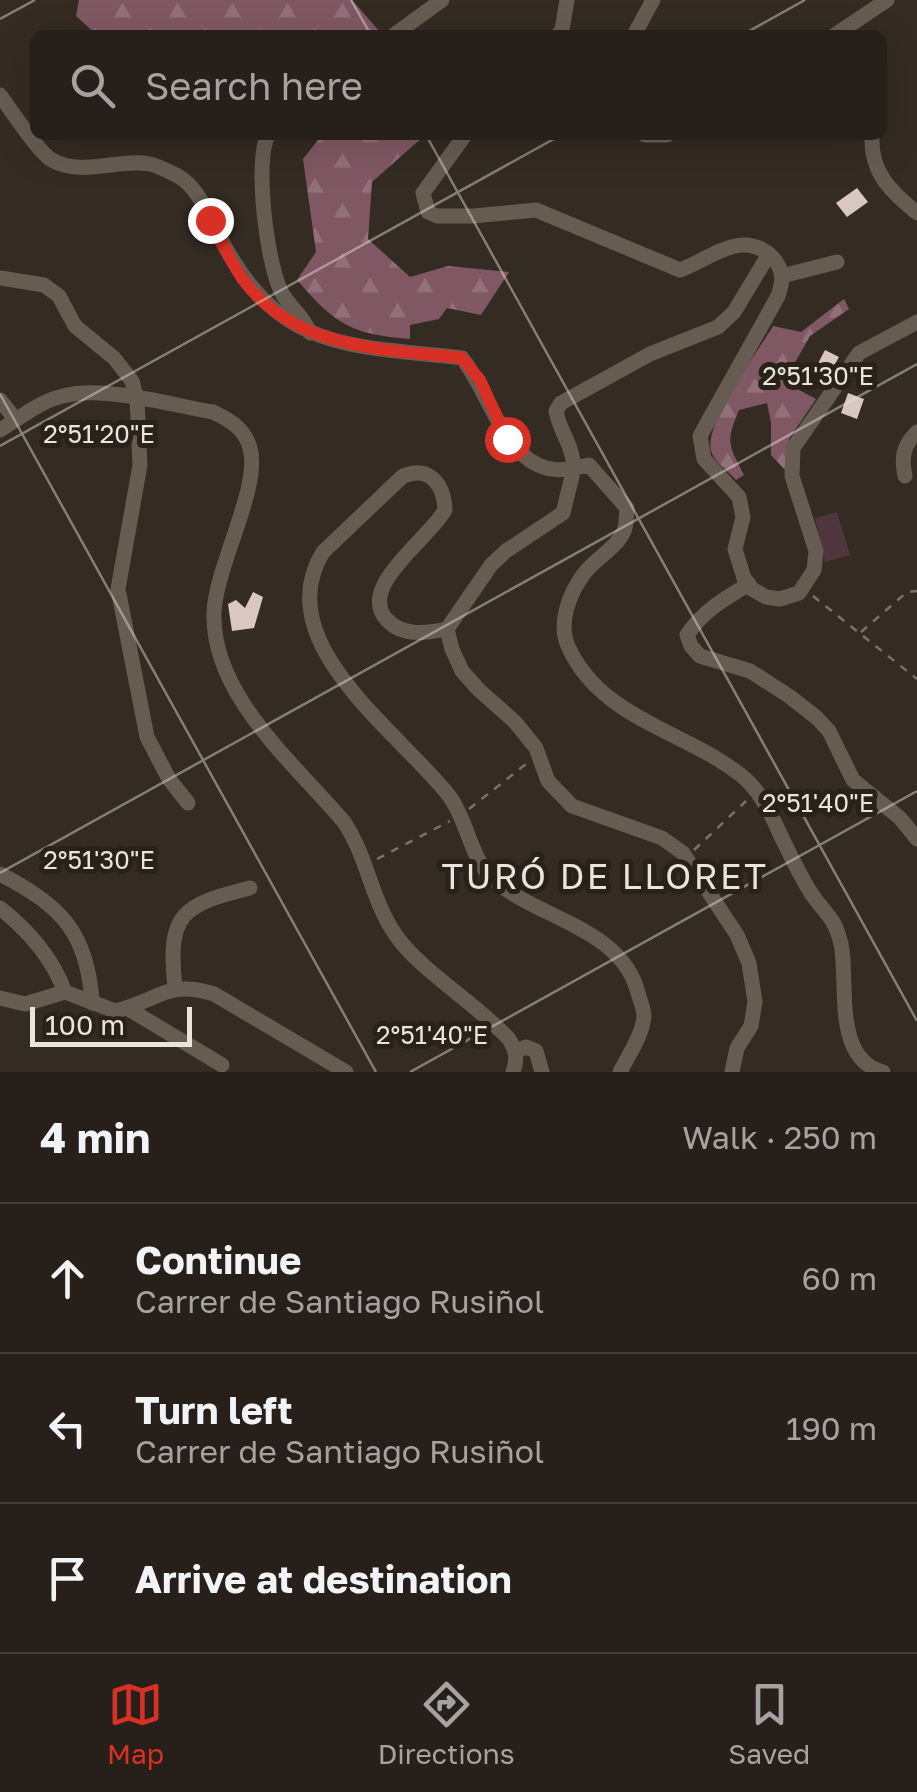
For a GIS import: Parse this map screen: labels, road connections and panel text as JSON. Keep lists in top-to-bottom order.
{
  "districts": ["TURÓ DE LLORET"],
  "scale_bar": "100 m",
  "page": {
    "search": "Search here",
    "scale": "100 m",
    "heading": ["4 min", "Walk · 250 m"],
    "list": [
      ["Continue", "Carrer de Santiago Rusiñol", "60 m"],
      ["Turn left", "Carrer de Santiago Rusiñol", "190 m"],
      "Arrive at destination"
    ],
    "nav": ["Map", "Directions", "Saved"]
  },
  "coordinates": ["2°51'30\"E", "2°51'20\"E", "2°51'40\"E"]
}
